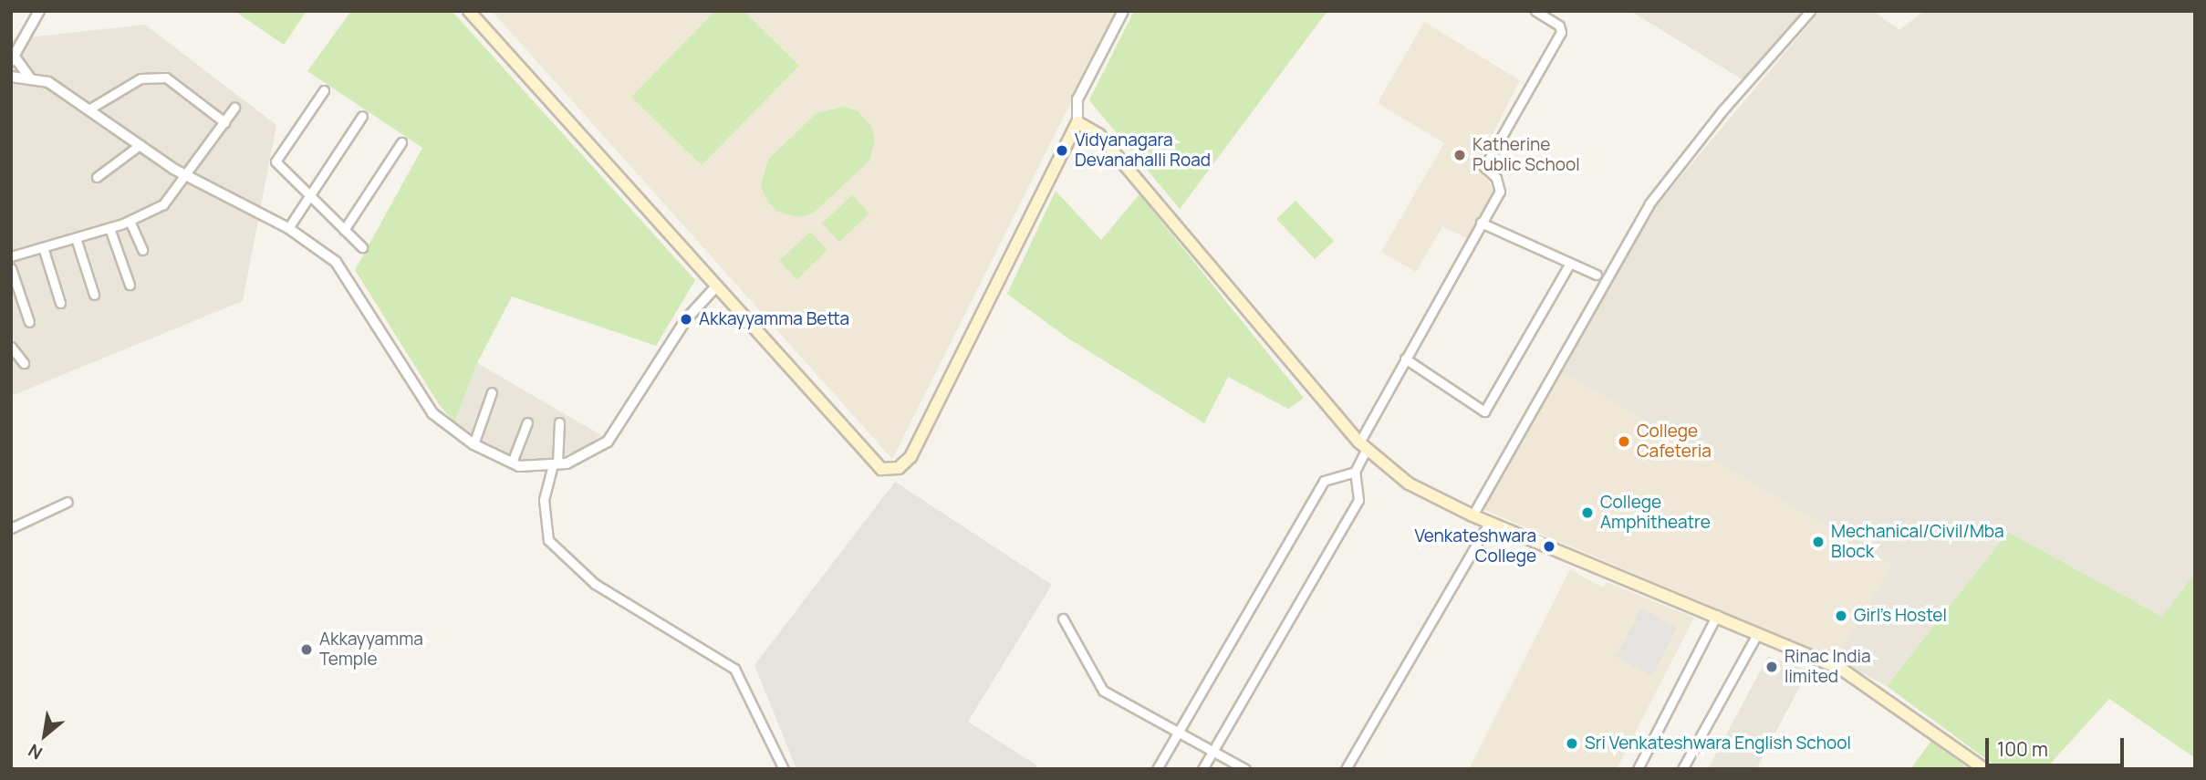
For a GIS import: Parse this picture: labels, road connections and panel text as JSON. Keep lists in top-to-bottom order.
{
  "places": [
    "Vidyanagara Devanahalli Road",
    "Katherine Public School",
    "Akkayyamma Betta",
    "College Cafeteria",
    "College Amphitheatre",
    "Mechanical/Civil/Mba Block",
    "Venkateshwara College",
    "Girl's Hostel",
    "Akkayyamma Temple",
    "Rinac India limited",
    "Sri Venkateshwara English School"
  ],
  "scale_bar": "100 m",
  "north": "bottom left"
}
